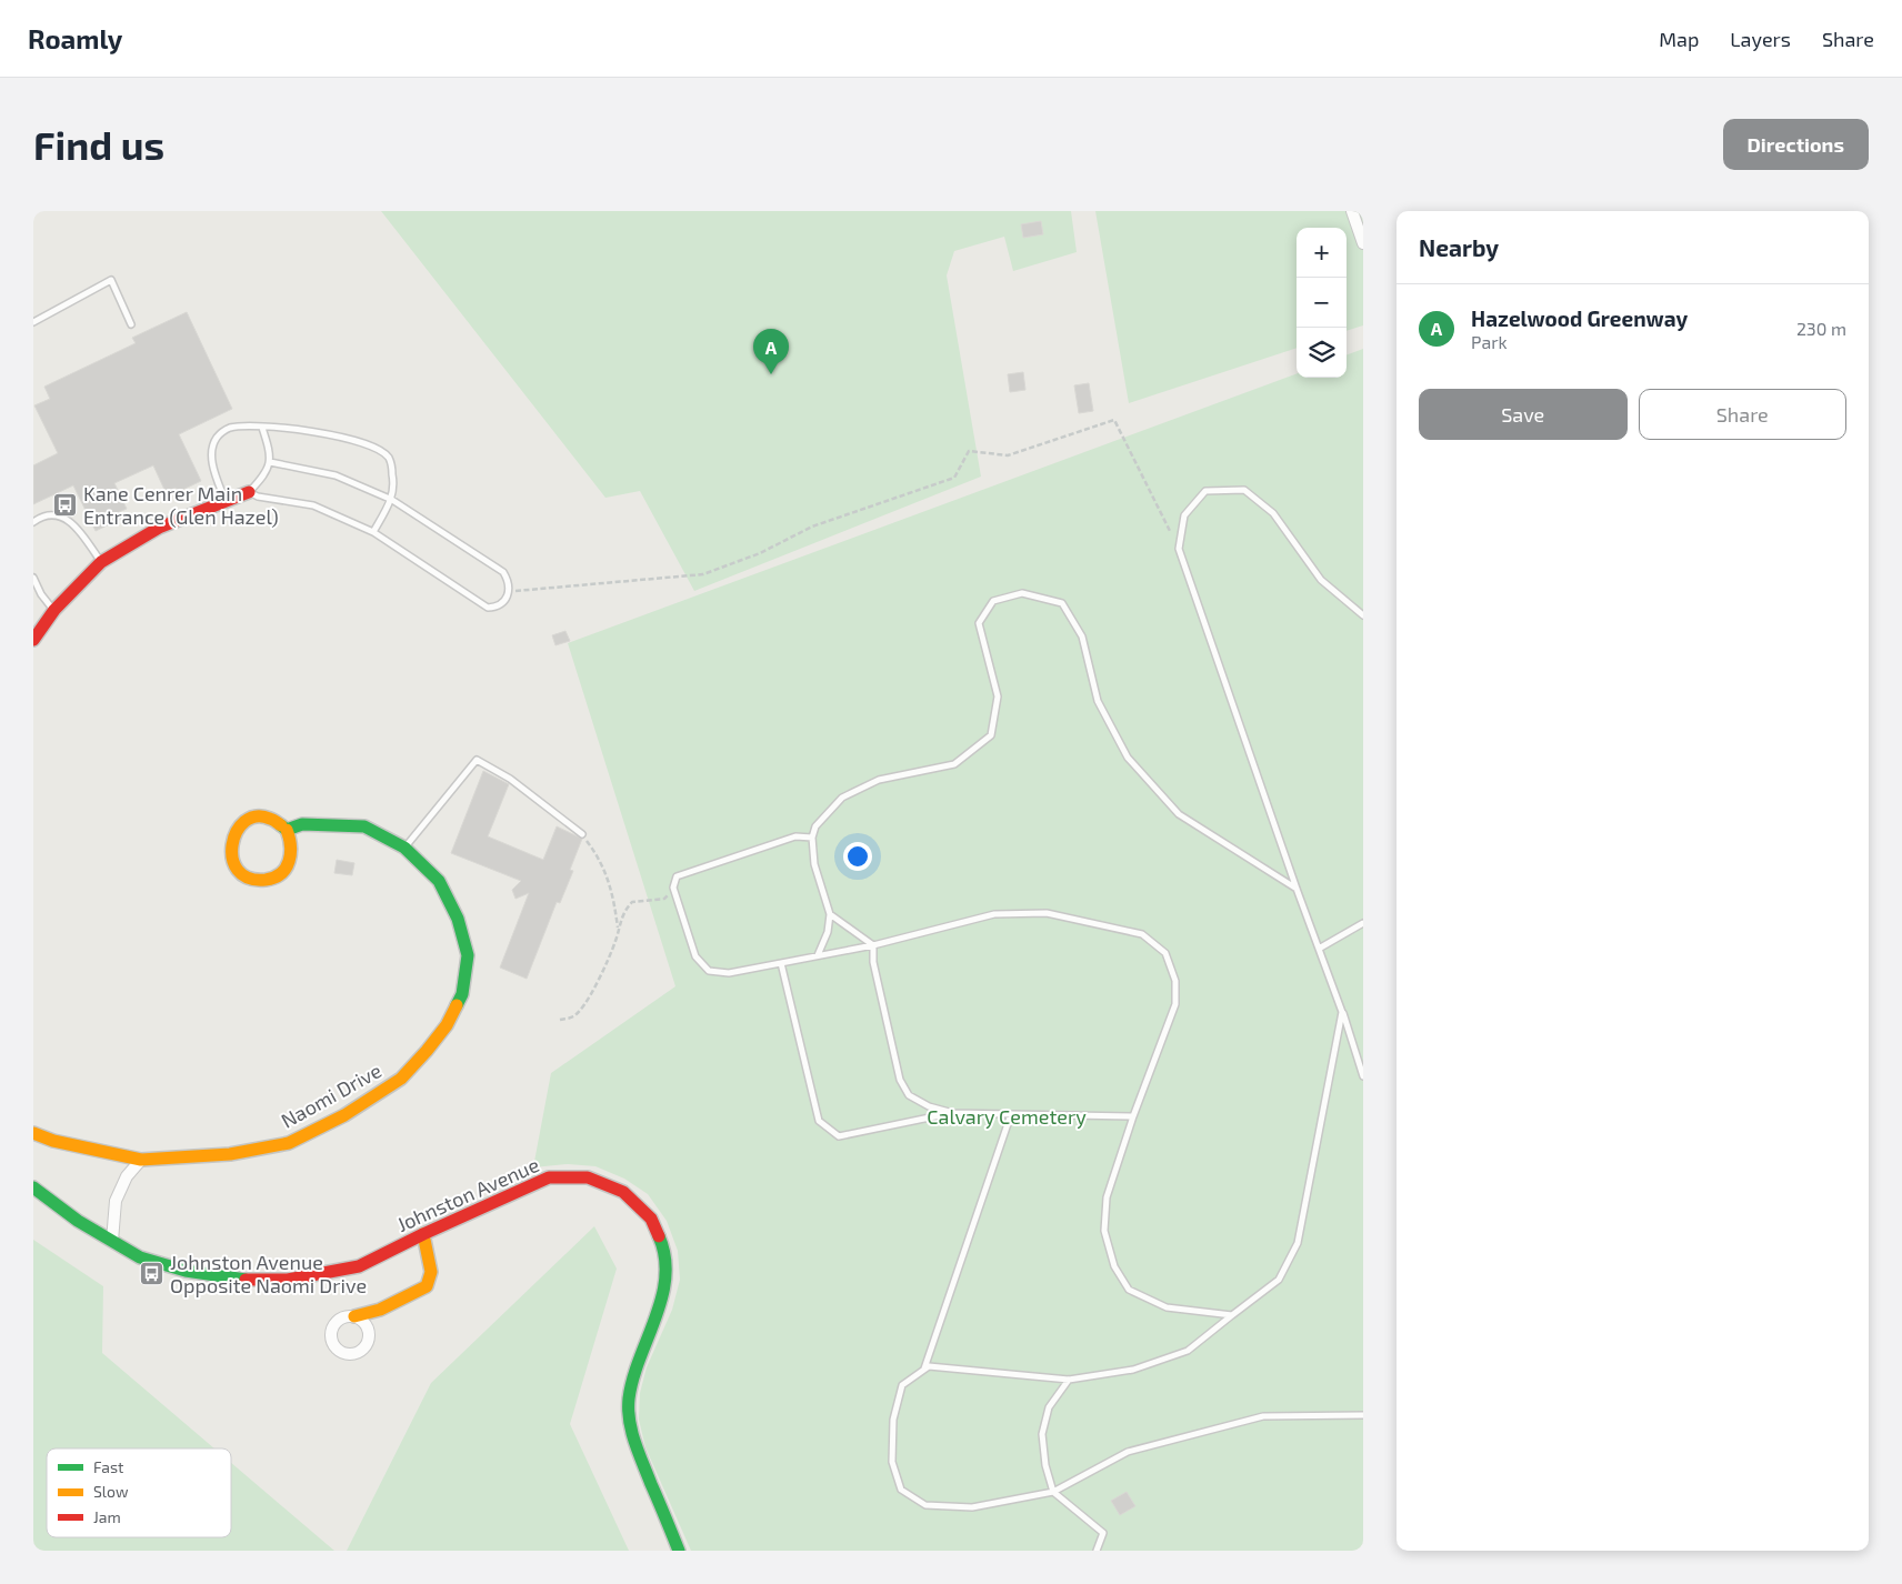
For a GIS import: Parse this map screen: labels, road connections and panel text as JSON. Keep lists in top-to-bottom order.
{
  "streets": {
    "street": ["Naomi Drive", "Johnston Avenue"]
  },
  "parks": ["Calvary Cemetery"],
  "places": {
    "bus stop": ["Kane Cenrer Main Entrance (Glen Hazel)", "Johnston Avenue Opposite Naomi Drive"]
  },
  "legend": ["Fast", "Slow", "Jam"],
  "page": {
    "header": "Roamly",
    "nav": ["Map", "Layers", "Share"],
    "buttons": [
      "Directions",
      ["Save", "Share"]
    ],
    "title": "Find us",
    "heading": "Nearby",
    "map_buttons": ["+", "−"],
    "list": [
      {
        "mark": "A",
        "name": "Hazelwood Greenway",
        "note": "Park",
        "value": "230 m"
      }
    ],
    "pins": "A"
  }
}
